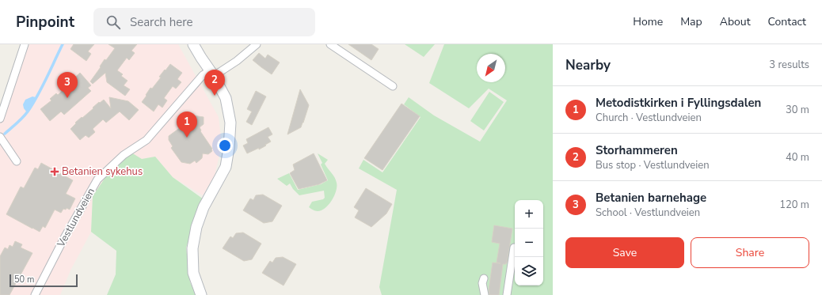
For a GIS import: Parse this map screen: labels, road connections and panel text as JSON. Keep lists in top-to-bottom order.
{
  "streets": {
    "street": ["Vestlundveien"]
  },
  "places": {
    "health": ["Betanien sykehus"]
  },
  "scale_bar": "50 m",
  "north": "bottom left",
  "page": {
    "header": "Pinpoint",
    "search": "Search here",
    "nav": [
      "Home",
      "Map",
      "About",
      "Contact"
    ],
    "heading": ["Nearby", "3 results"],
    "pins": ["2", "3", "1"],
    "list": [
      {
        "mark": "1",
        "name": "Metodistkirken i Fyllingsdalen",
        "note": "Church · Vestlundveien",
        "value": "30 m"
      },
      {
        "mark": "2",
        "name": "Storhammeren",
        "note": "Bus stop · Vestlundveien",
        "value": "40 m"
      },
      {
        "mark": "3",
        "name": "Betanien barnehage",
        "note": "School · Vestlundveien",
        "value": "120 m"
      }
    ],
    "map_buttons": ["+", "−"],
    "buttons": ["Save", "Share"],
    "scale": "50 m"
  }
}
